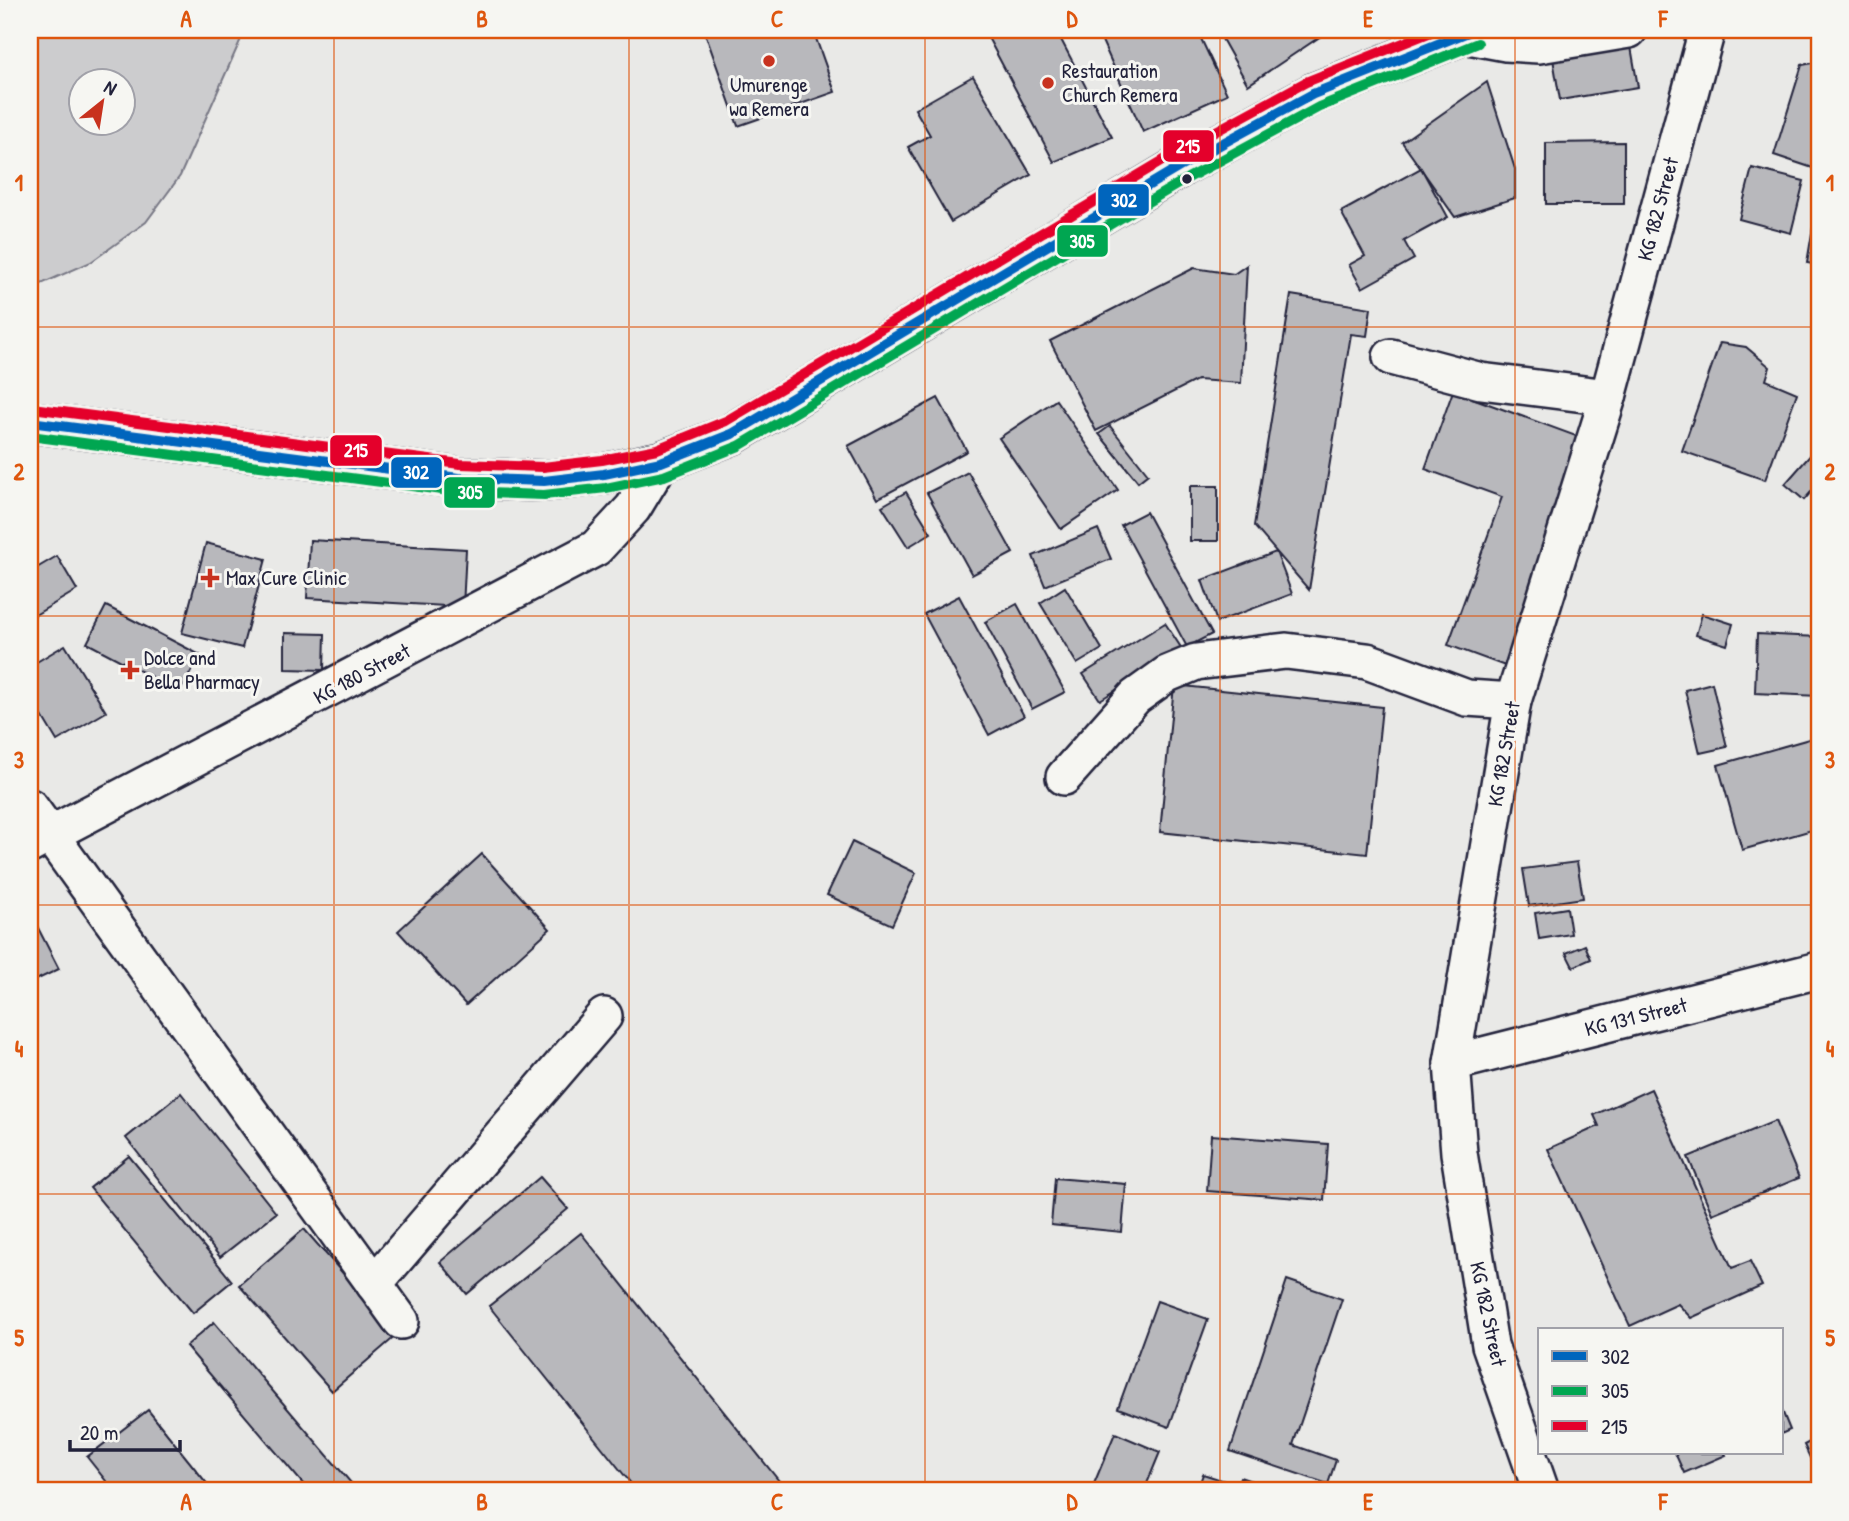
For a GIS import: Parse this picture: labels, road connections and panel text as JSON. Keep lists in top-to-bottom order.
{
  "streets": {
    "street": ["KG 182 Street", "KG 180 Street", "KG 131 Street"]
  },
  "crossings": [
    ["KG 182 Street", "KG 131 Street"]
  ],
  "places": {
    "other": ["Umurenge wa Remera", "Restauration Church Remera"],
    "health": ["Max Cure Clinic", "Dolce and Bella Pharmacy"]
  },
  "lines": ["transit line 302", "transit line 215", "transit line 305"],
  "legend": ["302", "305", "215"],
  "scale_bar": "20 m",
  "north": "top right",
  "grid": {
    "columns": [
      "A",
      "B",
      "C",
      "D",
      "E",
      "F"
    ],
    "rows": [
      "1",
      "2",
      "3",
      "4",
      "5"
    ]
  }
}
